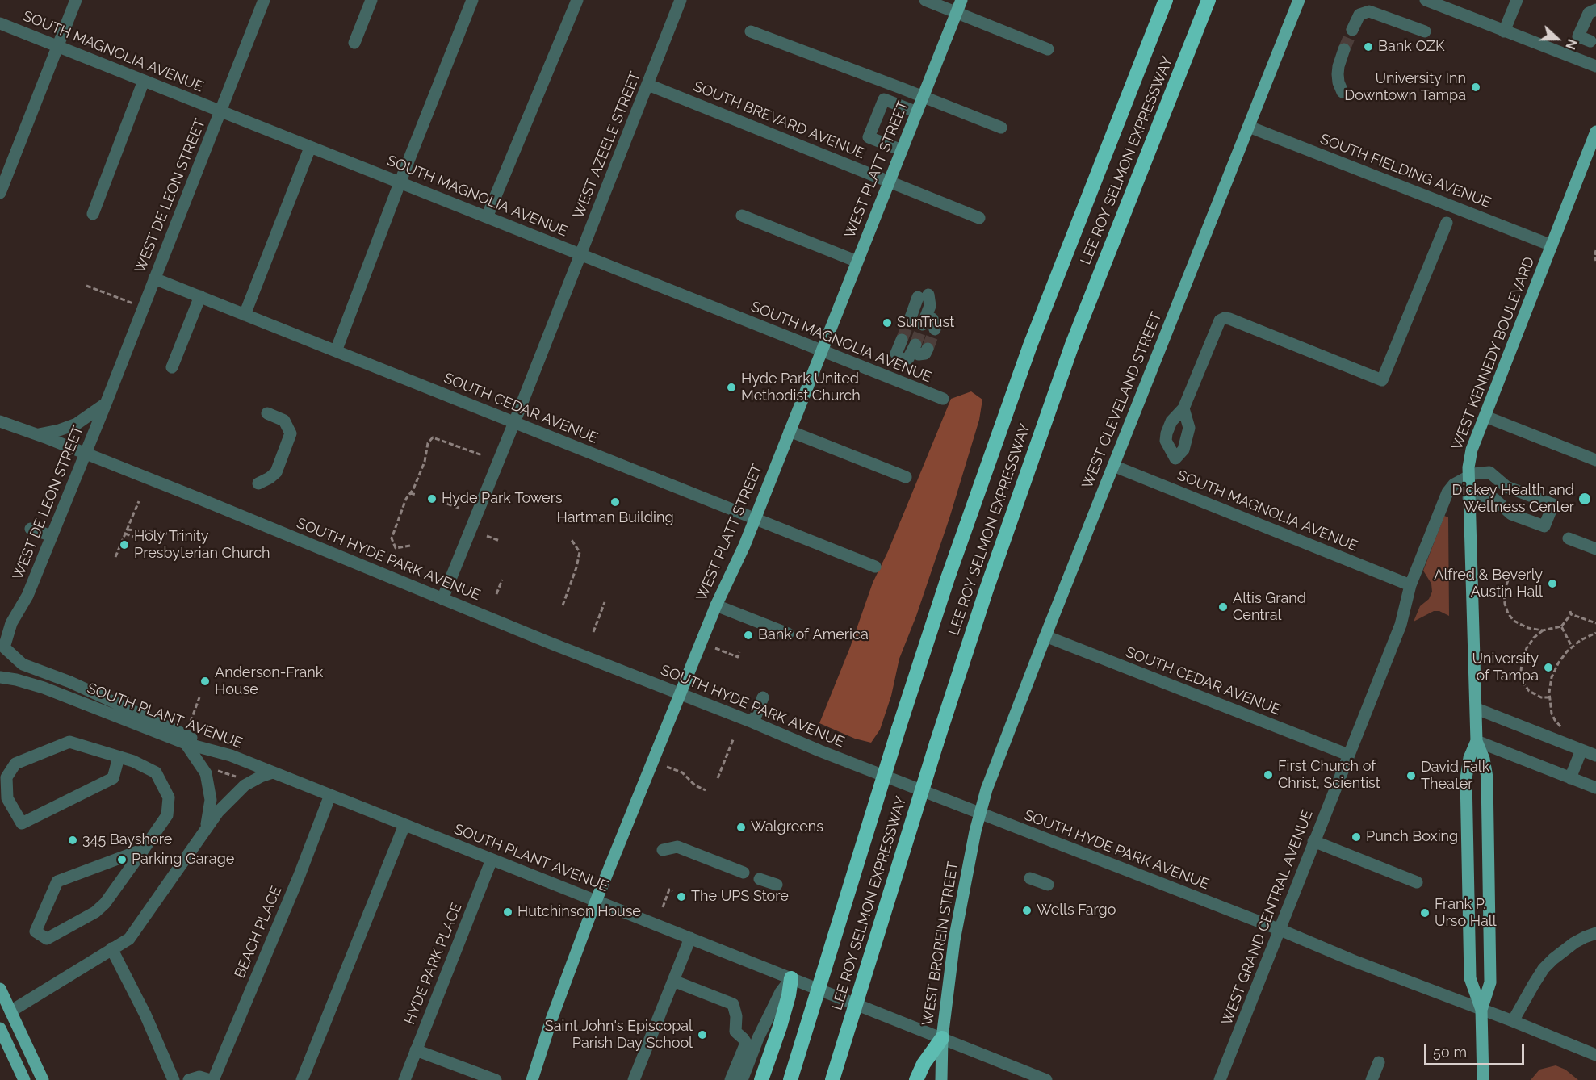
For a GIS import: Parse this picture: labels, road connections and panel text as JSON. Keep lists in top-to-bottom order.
{
  "streets": {
    "highway": ["LEE ROY SELMON EXPRESSWAY"],
    "main road": [
      "WEST PLATT STREET",
      "WEST KENNEDY BOULEVARD",
      "WEST CLEVELAND STREET",
      "WEST BROREIN STREET"
    ],
    "street": [
      "SOUTH MAGNOLIA AVENUE",
      "SOUTH BREVARD AVENUE",
      "WEST AZEELE STREET",
      "SOUTH FIELDING AVENUE",
      "WEST DE LEON STREET",
      "SOUTH CEDAR AVENUE",
      "SOUTH HYDE PARK AVENUE",
      "SOUTH PLANT AVENUE",
      "WEST GRAND CENTRAL AVENUE",
      "BEACH PLACE",
      "HYDE PARK PLACE"
    ]
  },
  "crossings": [
    ["SOUTH MAGNOLIA AVENUE", "WEST AZEELE STREET"],
    ["SOUTH MAGNOLIA AVENUE", "WEST PLATT STREET"],
    ["SOUTH MAGNOLIA AVENUE", "WEST DE LEON STREET"],
    ["SOUTH MAGNOLIA AVENUE", "WEST CLEVELAND STREET"],
    ["SOUTH MAGNOLIA AVENUE", "WEST GRAND CENTRAL AVENUE"],
    ["SOUTH BREVARD AVENUE", "WEST AZEELE STREET"],
    ["SOUTH BREVARD AVENUE", "WEST PLATT STREET"],
    ["WEST AZEELE STREET", "SOUTH CEDAR AVENUE"],
    ["WEST AZEELE STREET", "SOUTH HYDE PARK AVENUE"],
    ["WEST PLATT STREET", "SOUTH CEDAR AVENUE"],
    ["WEST PLATT STREET", "SOUTH HYDE PARK AVENUE"],
    ["WEST PLATT STREET", "SOUTH PLANT AVENUE"],
    ["SOUTH FIELDING AVENUE", "WEST KENNEDY BOULEVARD"],
    ["SOUTH FIELDING AVENUE", "WEST CLEVELAND STREET"],
    ["WEST DE LEON STREET", "SOUTH CEDAR AVENUE"],
    ["WEST DE LEON STREET", "SOUTH HYDE PARK AVENUE"],
    ["WEST DE LEON STREET", "SOUTH PLANT AVENUE"],
    ["WEST KENNEDY BOULEVARD", "SOUTH HYDE PARK AVENUE"],
    ["WEST KENNEDY BOULEVARD", "WEST GRAND CENTRAL AVENUE"],
    ["WEST CLEVELAND STREET", "SOUTH CEDAR AVENUE"],
    ["WEST CLEVELAND STREET", "SOUTH HYDE PARK AVENUE"],
    ["WEST CLEVELAND STREET", "WEST BROREIN STREET"],
    ["SOUTH CEDAR AVENUE", "WEST GRAND CENTRAL AVENUE"],
    ["SOUTH HYDE PARK AVENUE", "WEST GRAND CENTRAL AVENUE"],
    ["SOUTH HYDE PARK AVENUE", "WEST BROREIN STREET"],
    ["SOUTH PLANT AVENUE", "BEACH PLACE"],
    ["SOUTH PLANT AVENUE", "WEST BROREIN STREET"],
    ["SOUTH PLANT AVENUE", "HYDE PARK PLACE"]
  ],
  "places": [
    "Bank OZK",
    "University Inn Downtown Tampa",
    "SunTrust",
    "Hyde Park United Methodist Church",
    "Hyde Park Towers",
    "Dickey Health and Wellness Center",
    "Hartman Building",
    "Holy Trinity Presbyterian Church",
    "Alfred & Beverly Austin Hall",
    "Altis Grand Central",
    "Bank of America",
    "University of Tampa",
    "Anderson-Frank House",
    "First Church of Christ, Scientist",
    "David Falk Theater",
    "Walgreens",
    "Punch Boxing",
    "345 Bayshore",
    "Parking Garage",
    "The UPS Store",
    "Wells Fargo",
    "Hutchinson House",
    "Frank P. Urso Hall",
    "Saint John's Episcopal Parish Day School"
  ],
  "scale_bar": "50 m",
  "north": "right"
}
